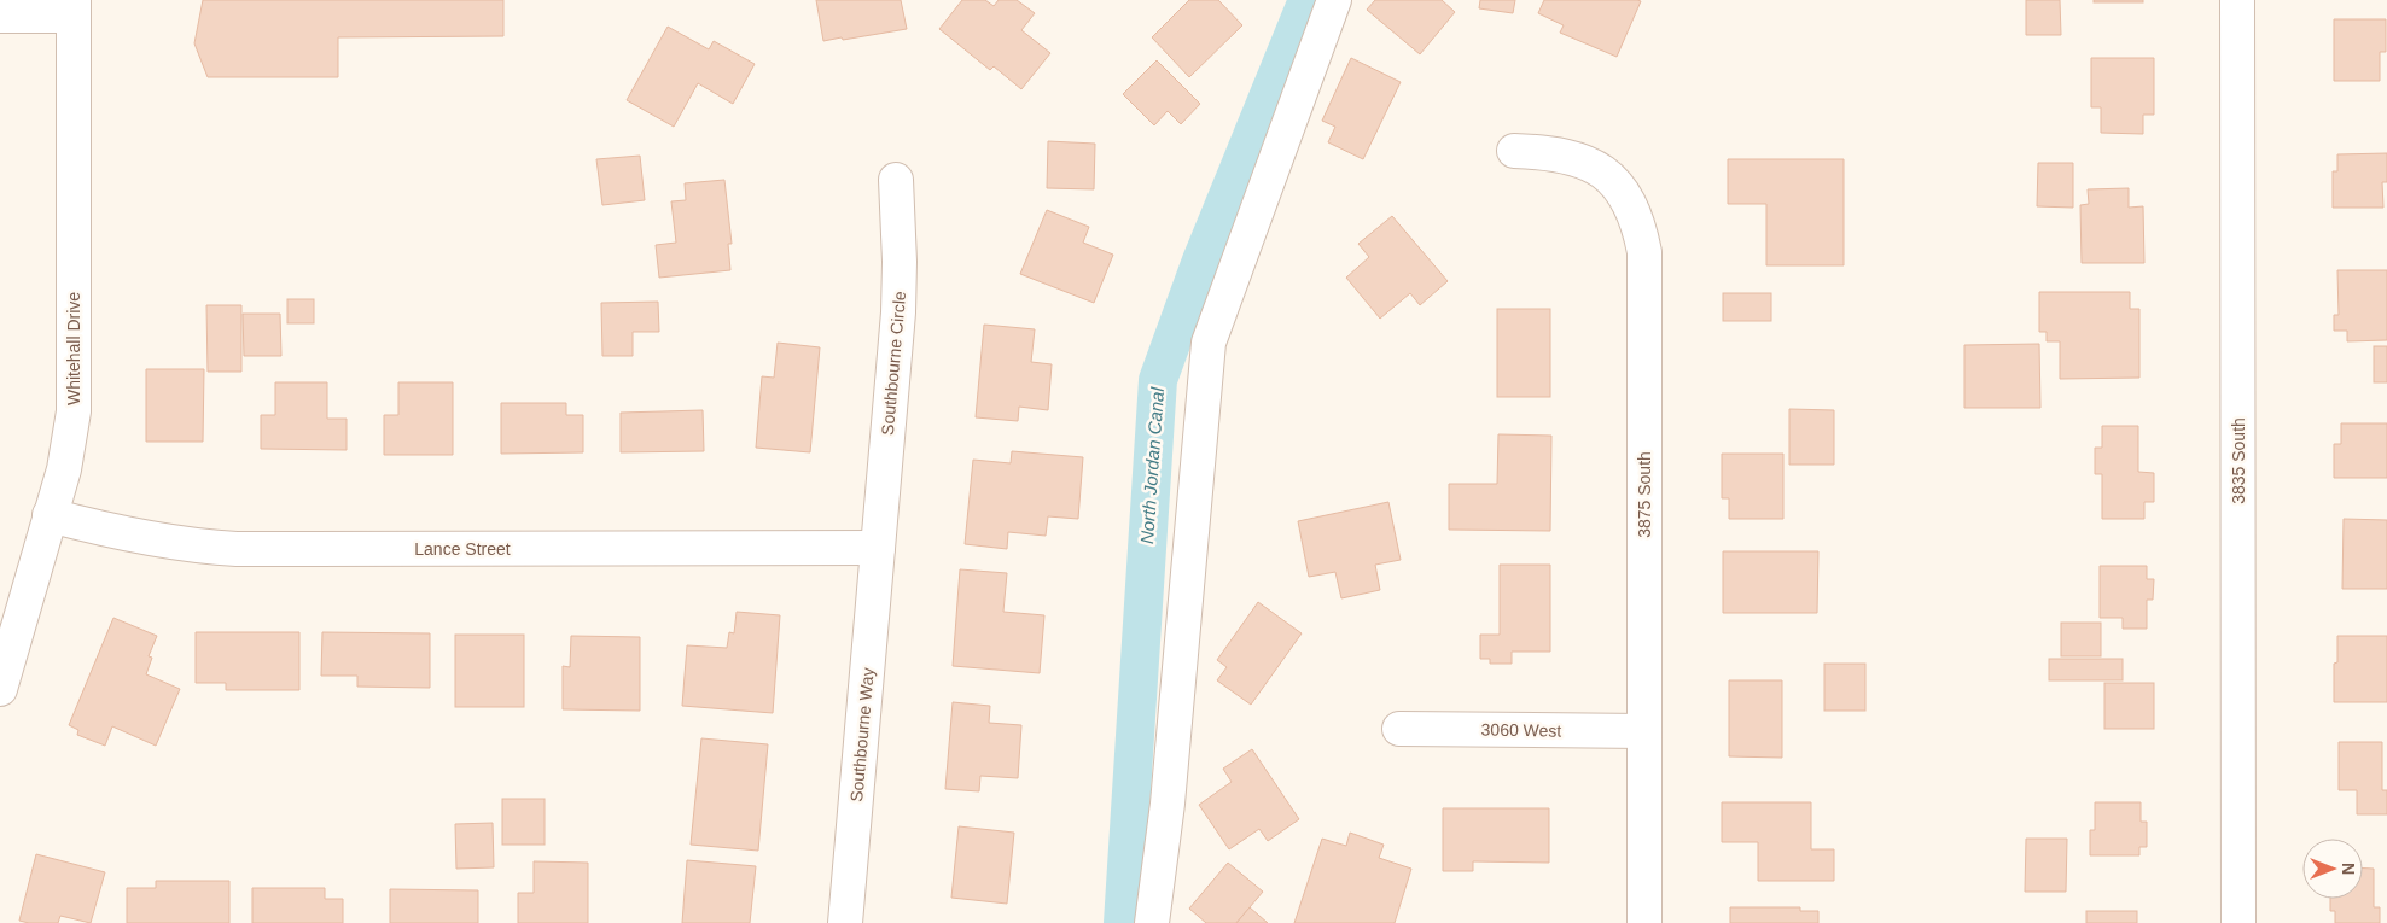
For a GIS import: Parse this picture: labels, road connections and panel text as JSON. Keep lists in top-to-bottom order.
{
  "streets": {
    "street": [
      "Whitehall Drive",
      "Southbourne Circle",
      "3835 South",
      "3875 South",
      "Lance Street",
      "3060 West",
      "Southbourne Way"
    ]
  },
  "crossings": [
    ["Whitehall Drive", "Lance Street"],
    ["Southbourne Circle", "Lance Street"],
    ["Southbourne Circle", "Southbourne Way"],
    ["3875 South", "3060 West"],
    ["Lance Street", "Southbourne Way"]
  ],
  "water": ["North Jordan Canal"],
  "north": "right"
}
